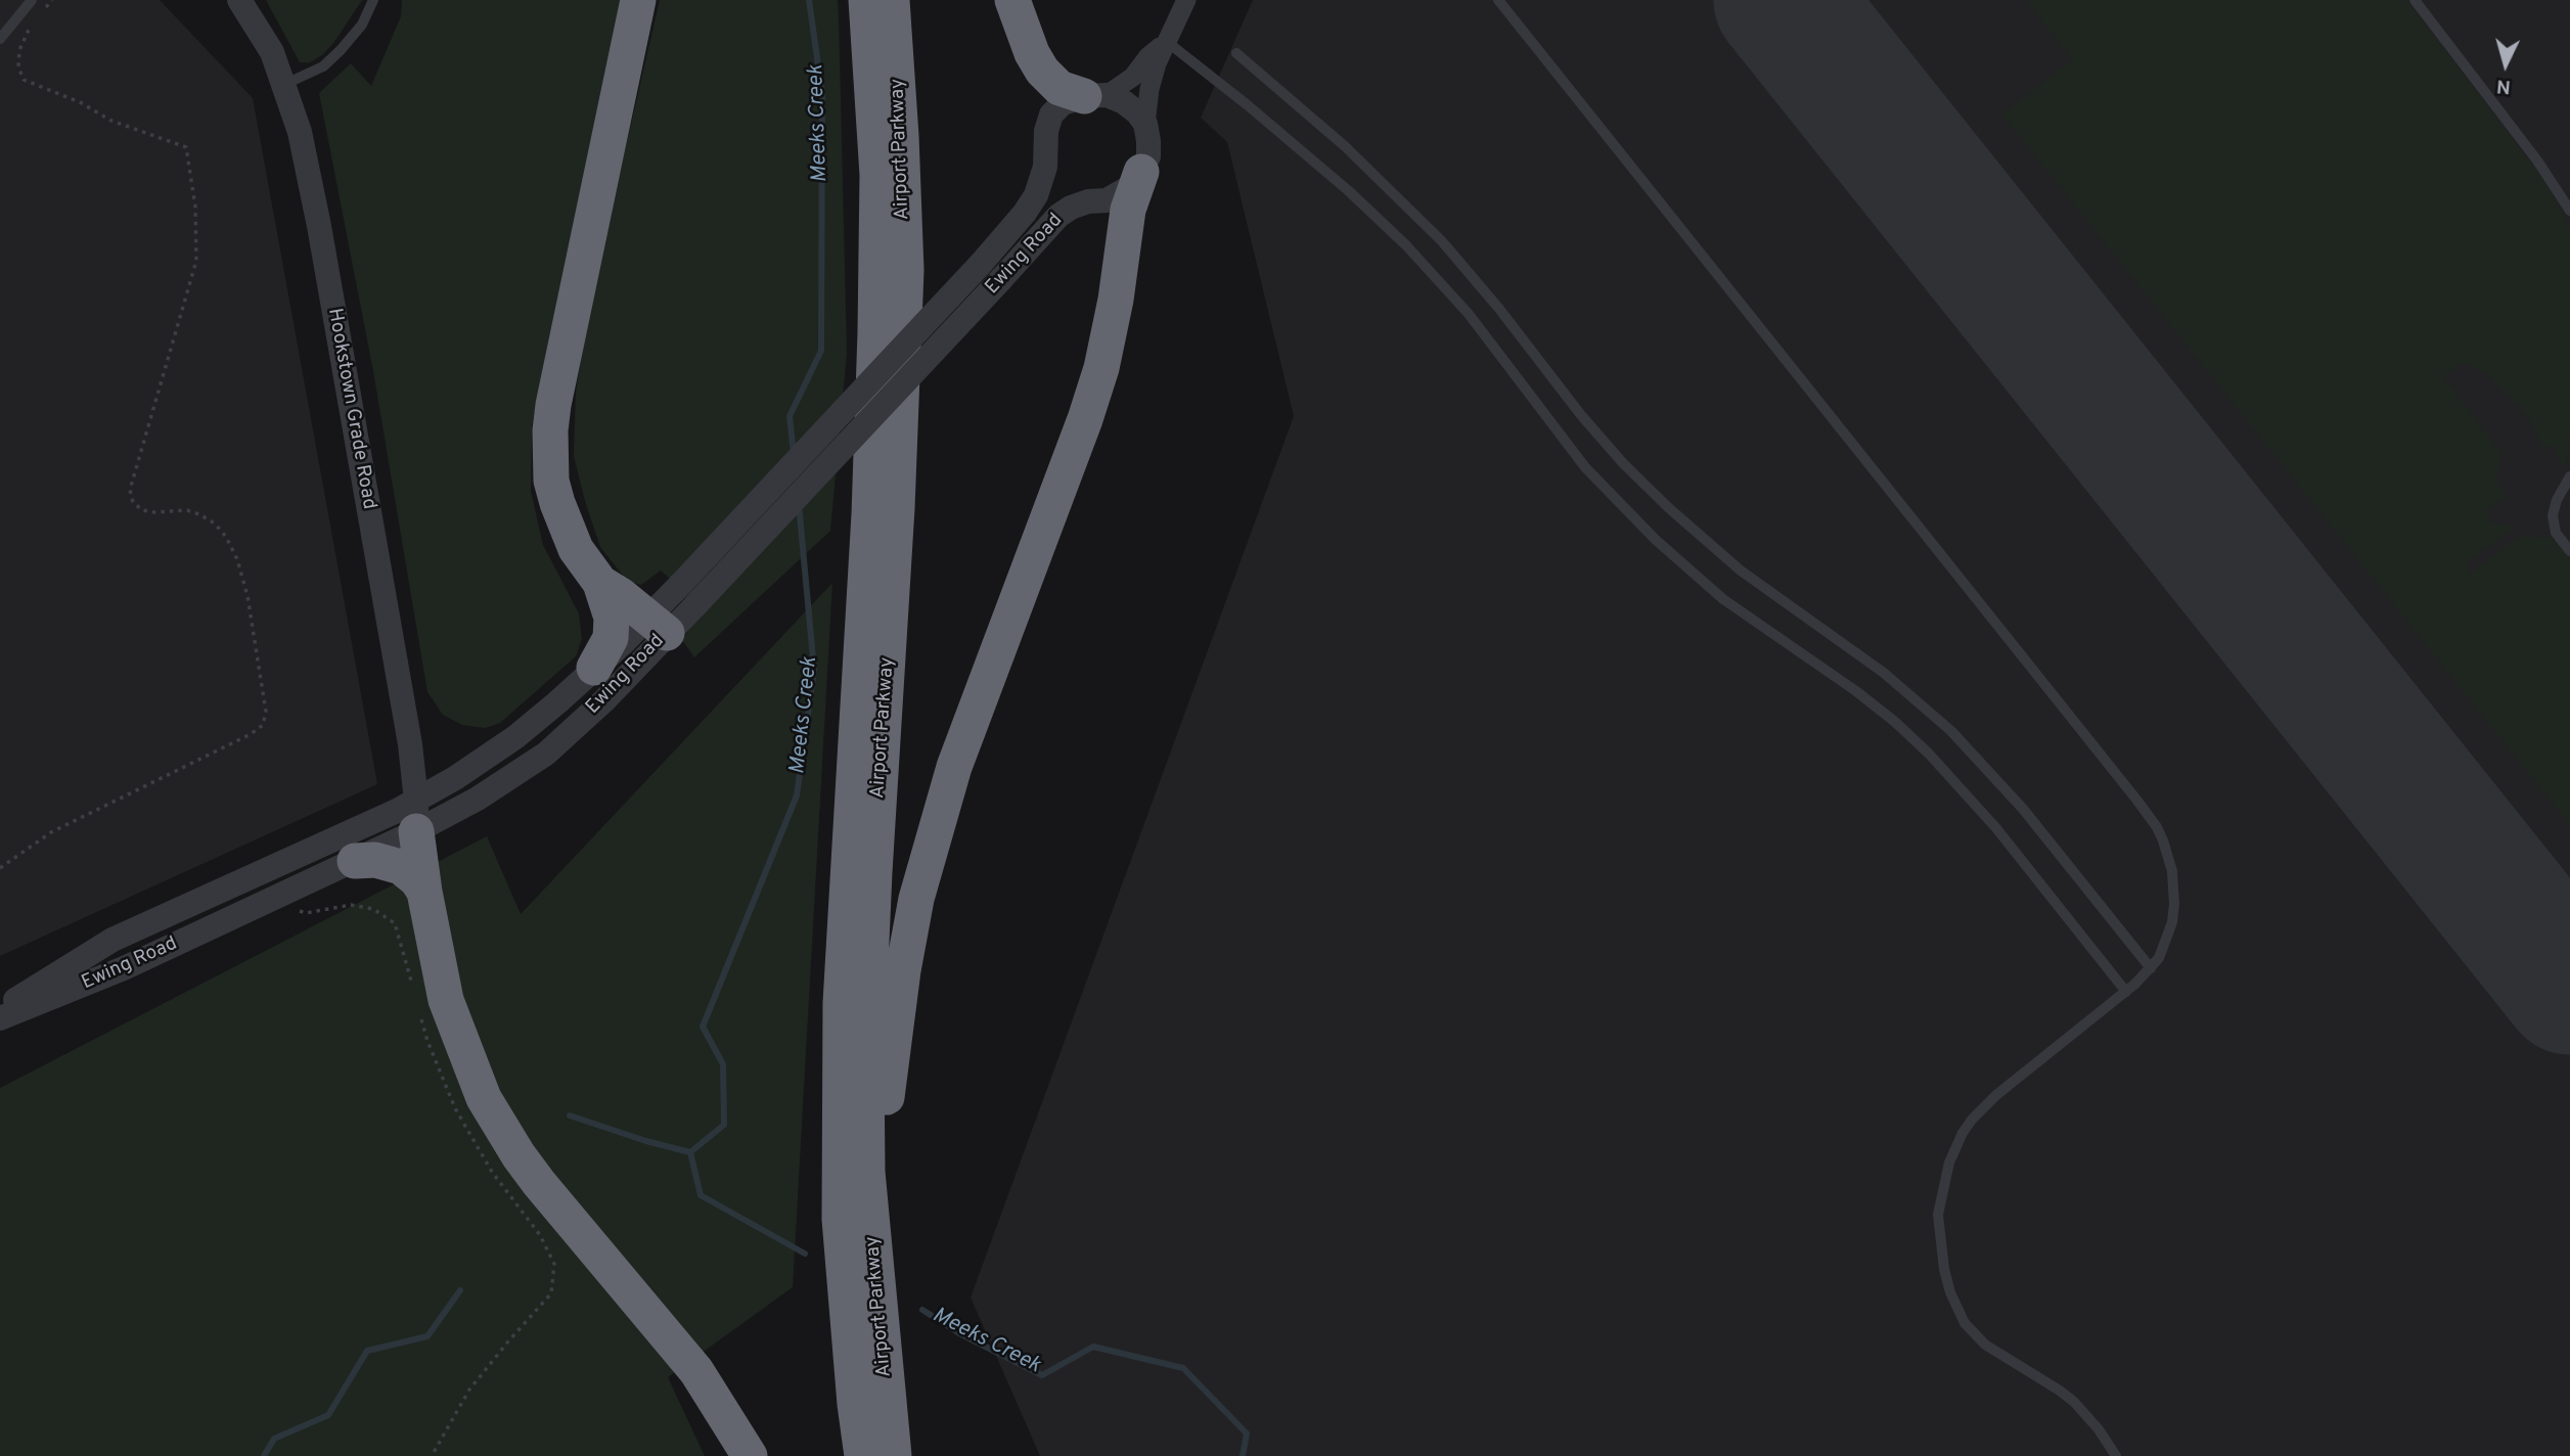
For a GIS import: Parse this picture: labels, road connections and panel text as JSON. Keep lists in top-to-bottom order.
{
  "streets": {
    "highway": ["Airport Parkway"],
    "street": ["Ewing Road", "Hookstown Grade Road"]
  },
  "crossings": [
    ["Ewing Road", "Hookstown Grade Road"]
  ],
  "water": ["Meeks Creek"],
  "north": "bottom"
}
